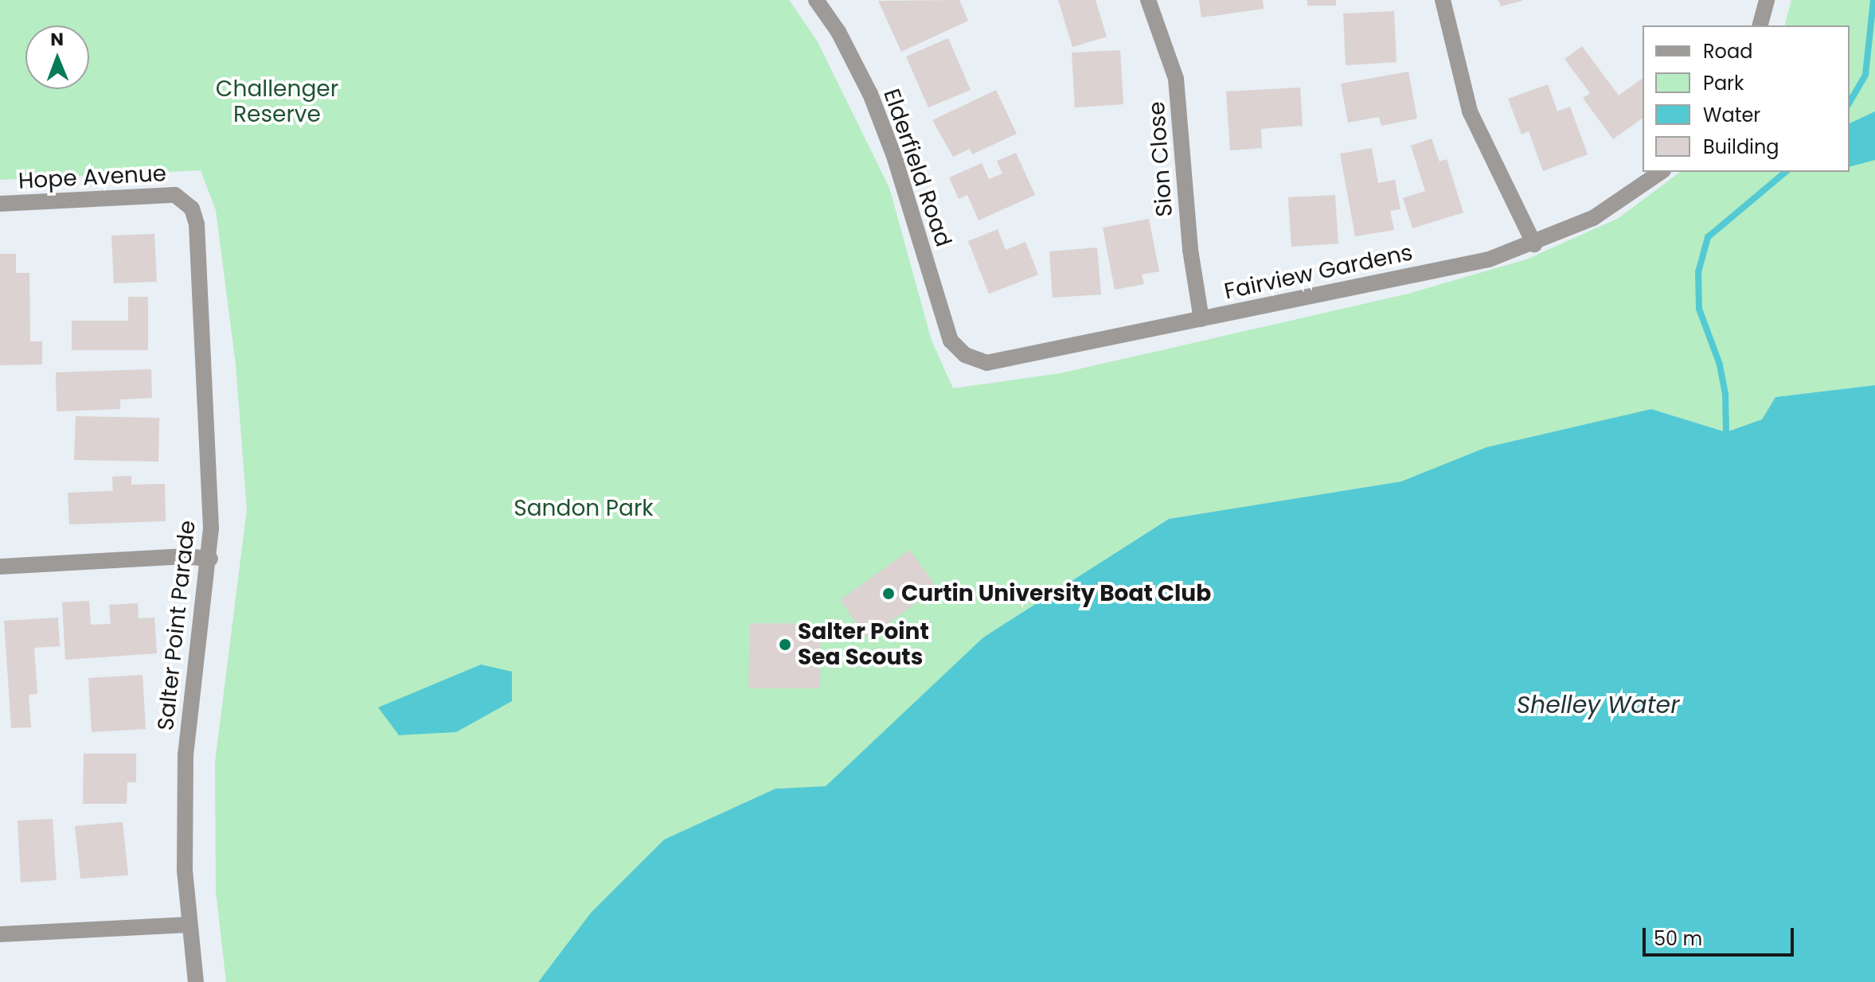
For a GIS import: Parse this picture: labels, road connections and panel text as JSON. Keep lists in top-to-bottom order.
{
  "streets": {
    "street": [
      "Sion Close",
      "Elderfield Road",
      "Hope Avenue",
      "Fairview Gardens",
      "Salter Point Parade"
    ]
  },
  "crossings": [
    ["Sion Close", "Fairview Gardens"],
    ["Elderfield Road", "Fairview Gardens"],
    ["Hope Avenue", "Salter Point Parade"]
  ],
  "water": ["Shelley Water"],
  "parks": ["Challenger Reserve", "Sandon Park"],
  "places": ["Curtin University Boat Club", "Salter Point Sea Scouts"],
  "legend": [
    "Road",
    "Park",
    "Water",
    "Building"
  ],
  "scale_bar": "50 m",
  "north": "top"
}
